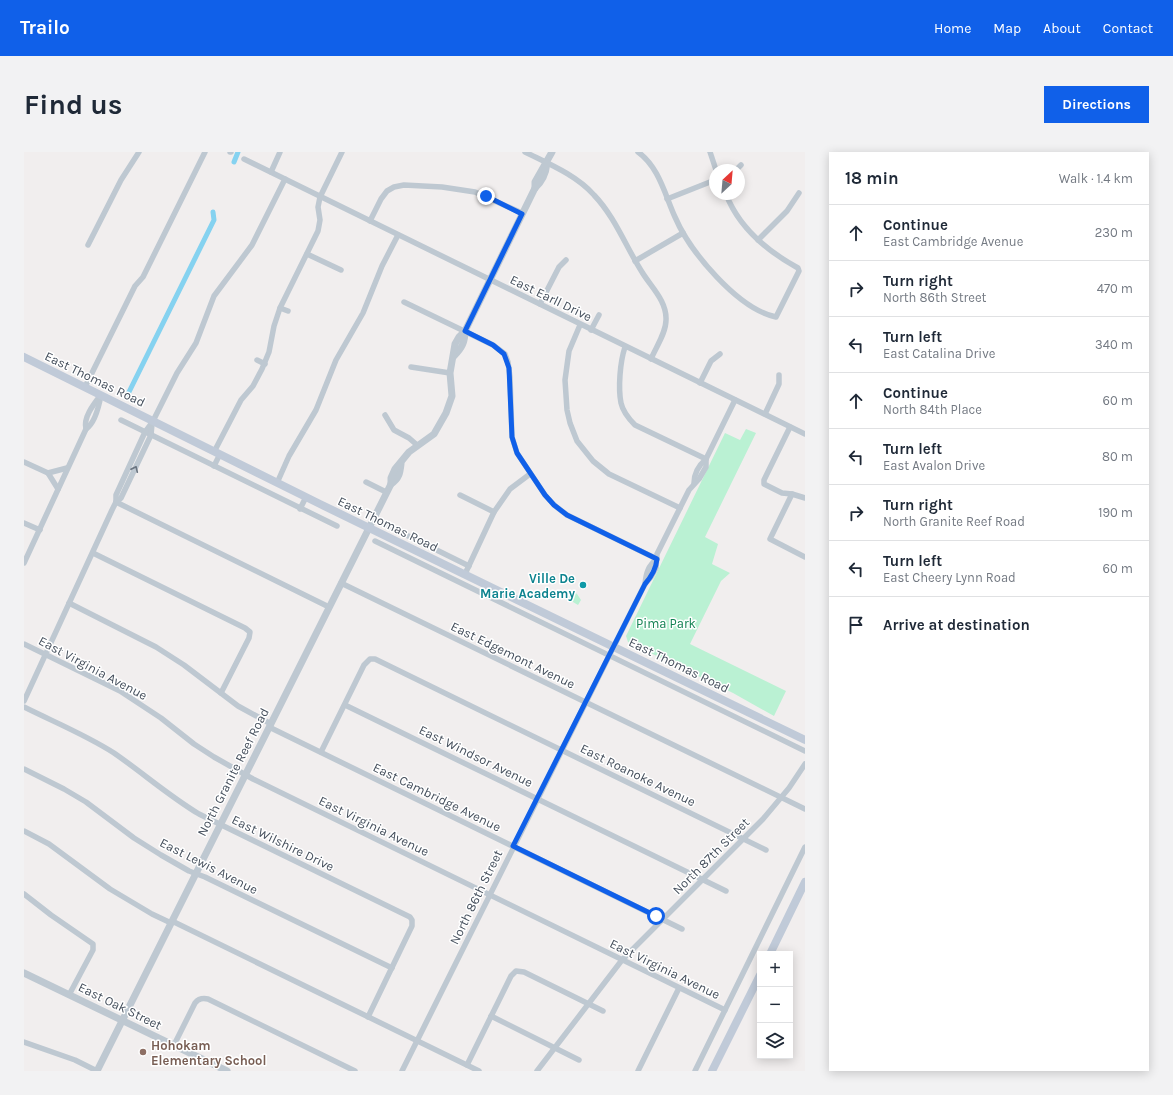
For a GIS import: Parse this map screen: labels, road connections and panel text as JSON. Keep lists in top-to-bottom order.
{
  "streets": {
    "main road": ["East Thomas Road"],
    "street": [
      "East Earll Drive",
      "East Edgemont Avenue",
      "East Virginia Avenue",
      "East Windsor Avenue",
      "North Granite Reef Road",
      "East Roanoke Avenue",
      "East Cambridge Avenue",
      "East Wilshire Drive",
      "North 87th Street",
      "East Lewis Avenue",
      "North 86th Street",
      "East Oak Street"
    ]
  },
  "crossings": [
    ["East Earll Drive", "North Granite Reef Road"],
    ["East Earll Drive", "North 86th Street"],
    ["East Thomas Road", "North Granite Reef Road"],
    ["East Thomas Road", "North 86th Street"],
    ["East Edgemont Avenue", "North Granite Reef Road"],
    ["East Edgemont Avenue", "North 87th Street"],
    ["East Edgemont Avenue", "North 86th Street"],
    ["East Virginia Avenue", "North Granite Reef Road"],
    ["East Virginia Avenue", "North 87th Street"],
    ["East Virginia Avenue", "North 86th Street"],
    ["East Windsor Avenue", "East Roanoke Avenue"],
    ["East Windsor Avenue", "North 87th Street"],
    ["East Windsor Avenue", "North 86th Street"],
    ["North Granite Reef Road", "East Cambridge Avenue"],
    ["North Granite Reef Road", "East Wilshire Drive"],
    ["North Granite Reef Road", "East Lewis Avenue"],
    ["North Granite Reef Road", "East Oak Street"],
    ["East Roanoke Avenue", "North 87th Street"],
    ["East Roanoke Avenue", "North 86th Street"],
    ["East Cambridge Avenue", "North 87th Street"],
    ["East Cambridge Avenue", "North 86th Street"],
    ["East Wilshire Drive", "East Lewis Avenue"]
  ],
  "parks": ["Pima Park"],
  "places": ["Ville De Marie Academy", "Hohokam Elementary School"],
  "north": "top right",
  "page": {
    "header": "Trailo",
    "nav": [
      "Home",
      "Map",
      "About",
      "Contact"
    ],
    "buttons": "Directions",
    "title": "Find us",
    "heading": ["18 min", "Walk · 1.4 km"],
    "list": [
      ["Continue", "East Cambridge Avenue", "230 m"],
      ["Turn right", "North 86th Street", "470 m"],
      ["Turn left", "East Catalina Drive", "340 m"],
      ["Continue", "North 84th Place", "60 m"],
      ["Turn left", "East Avalon Drive", "80 m"],
      ["Turn right", "North Granite Reef Road", "190 m"],
      ["Turn left", "East Cheery Lynn Road", "60 m"],
      "Arrive at destination"
    ],
    "map_buttons": ["+", "−"]
  }
}
